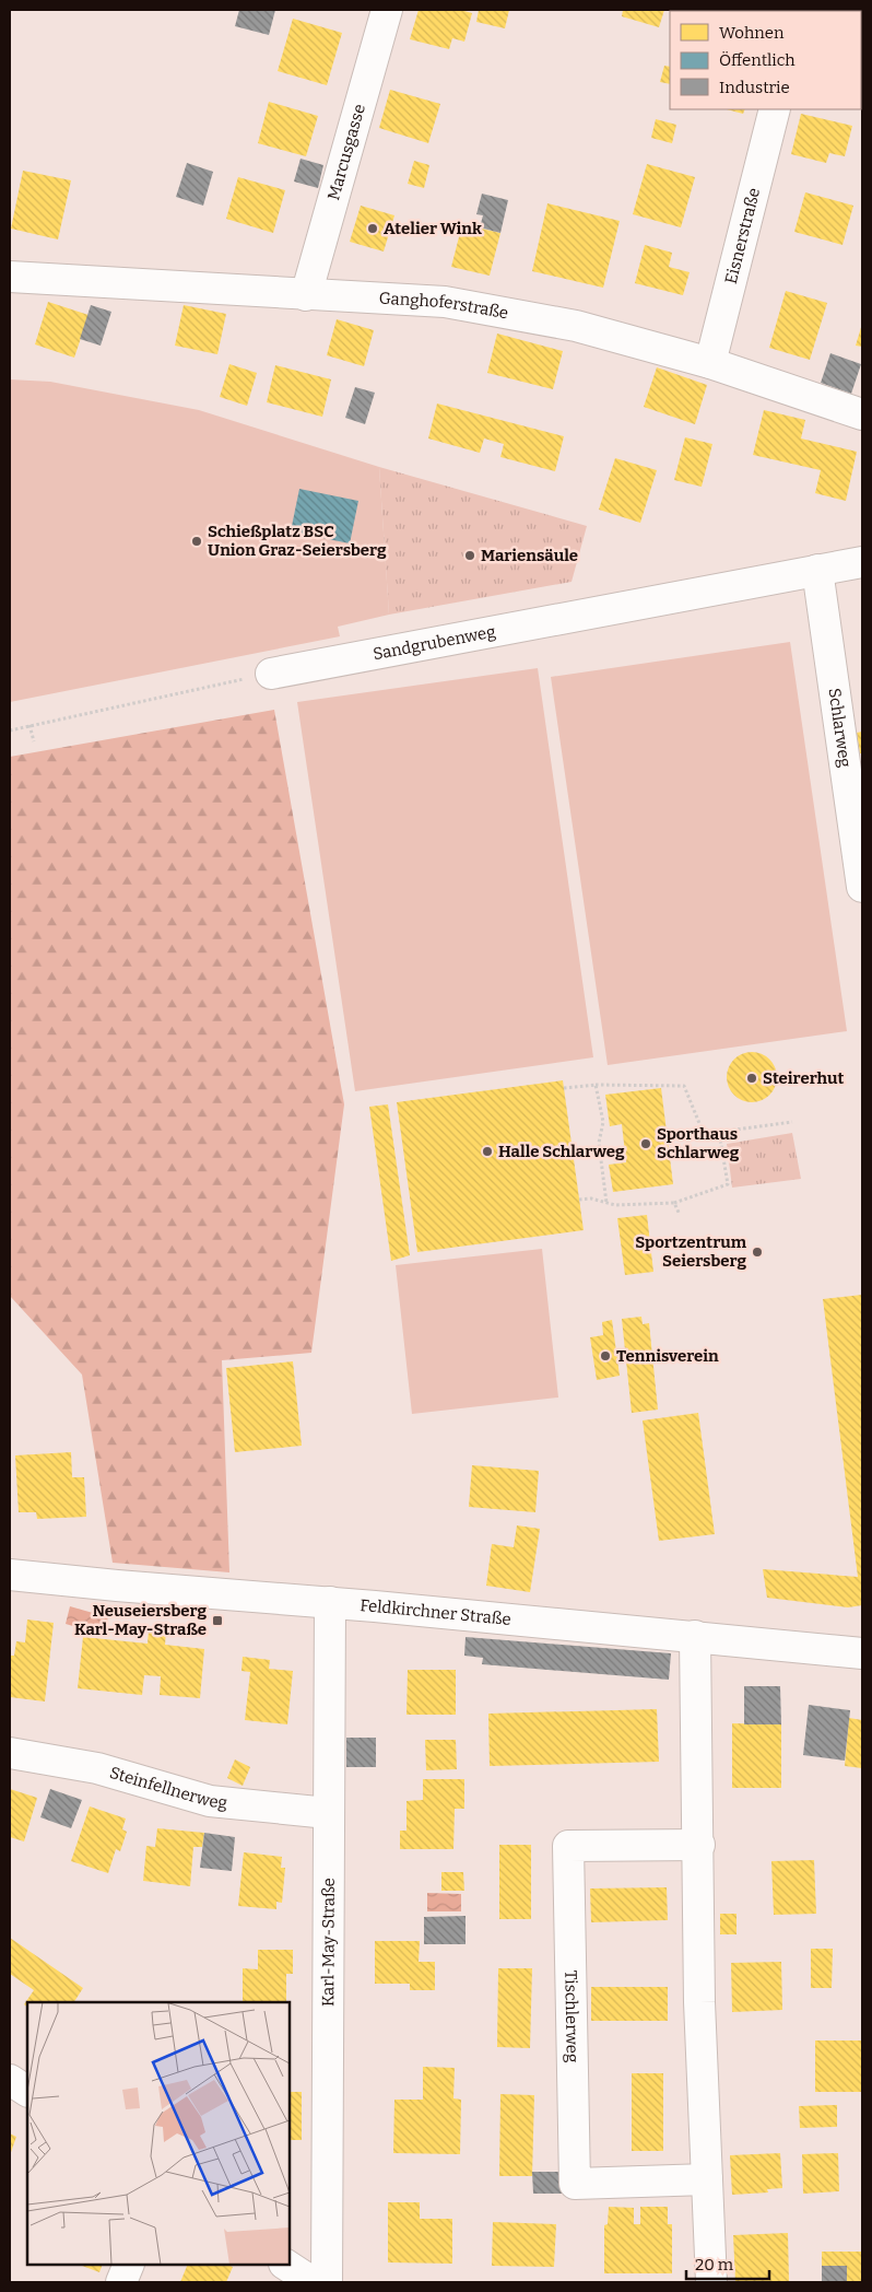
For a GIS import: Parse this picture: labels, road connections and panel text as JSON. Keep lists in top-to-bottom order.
{
  "streets": {
    "street": [
      "Marcusgasse",
      "Eisnerstraße",
      "Ganghoferstraße",
      "Sandgrubenweg",
      "Schlarweg",
      "Feldkirchner Straße",
      "Steinfellnerweg",
      "Karl-May-Straße",
      "Tischlerweg"
    ]
  },
  "crossings": [
    ["Marcusgasse", "Ganghoferstraße"],
    ["Eisnerstraße", "Ganghoferstraße"],
    ["Sandgrubenweg", "Schlarweg"],
    ["Feldkirchner Straße", "Karl-May-Straße"],
    ["Steinfellnerweg", "Karl-May-Straße"]
  ],
  "places": {
    "other": [
      "Atelier Wink",
      "Schießplatz BSC Union Graz-Seiersberg",
      "Mariensäule",
      "Steirerhut",
      "Sporthaus Schlarweg",
      "Halle Schlarweg",
      "Sportzentrum Seiersberg",
      "Tennisverein"
    ],
    "transit": ["Neuseiersberg Karl-May-Straße"]
  },
  "legend": ["Wohnen", "Öffentlich", "Industrie"],
  "scale_bar": "20 m"
}
